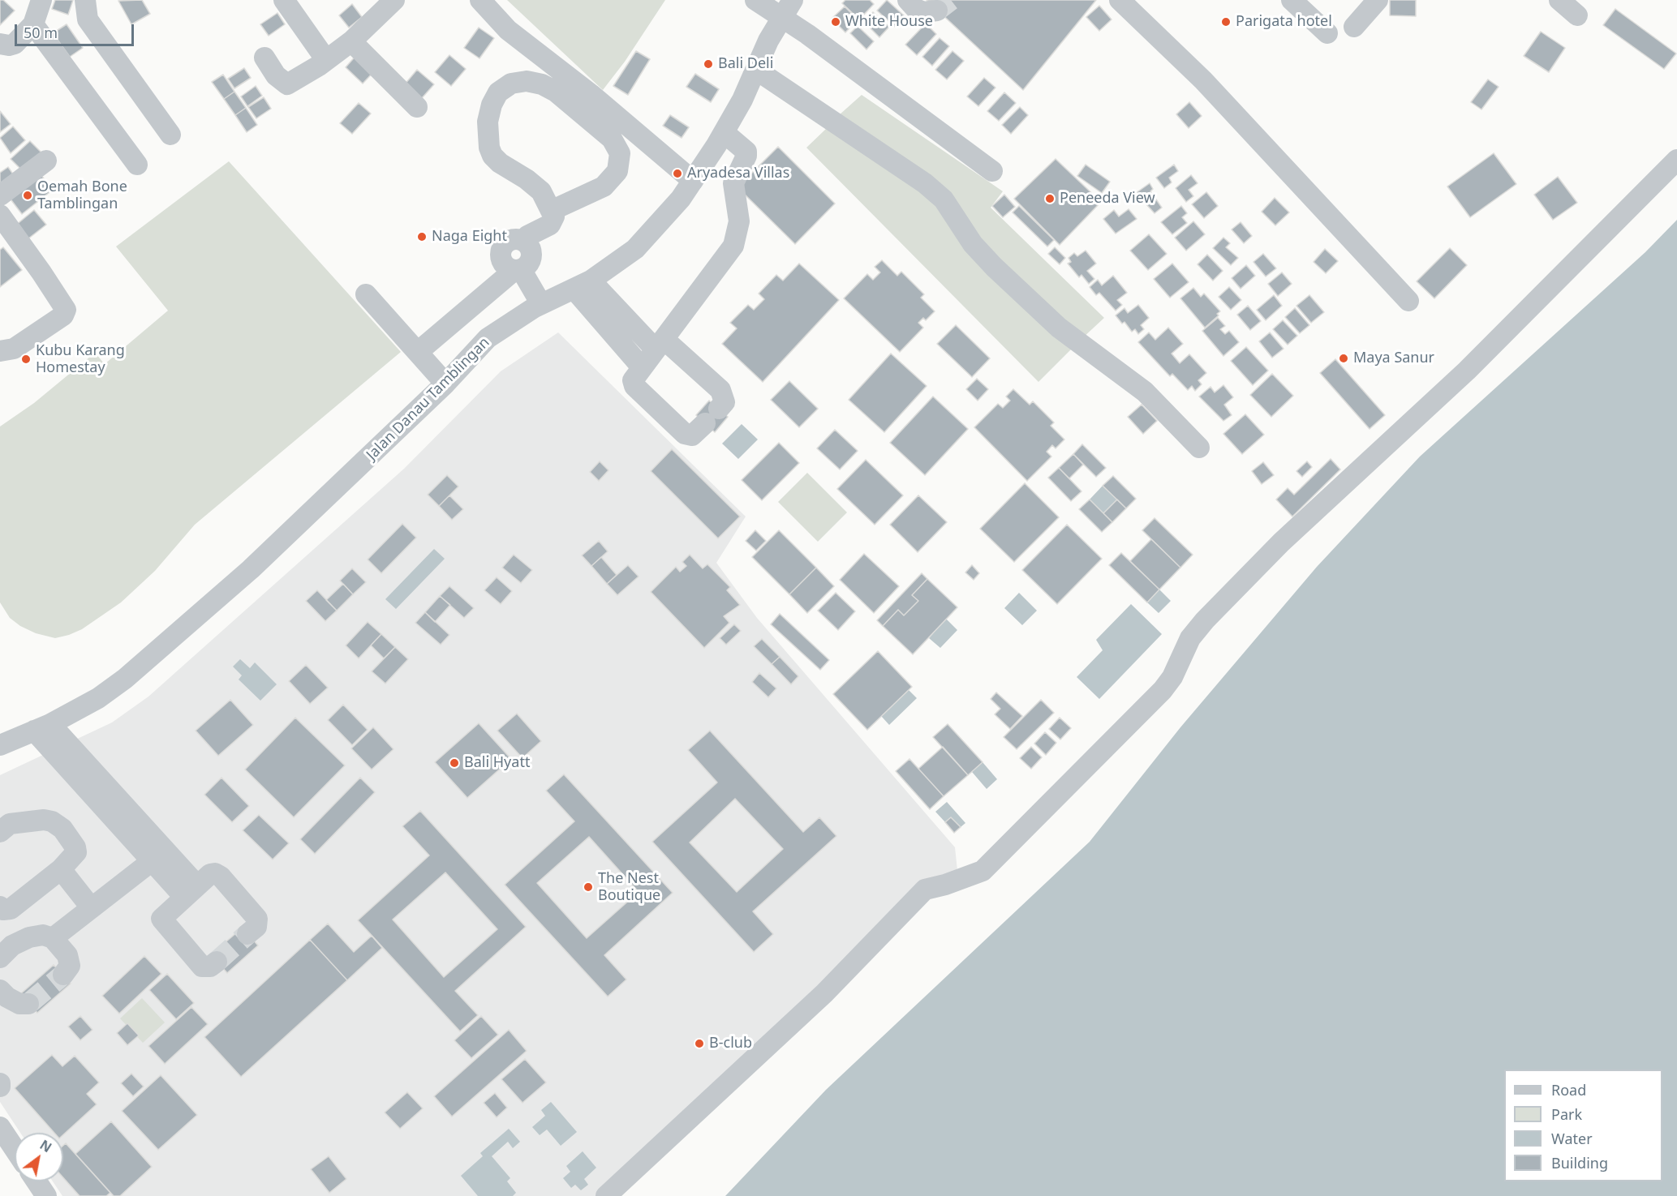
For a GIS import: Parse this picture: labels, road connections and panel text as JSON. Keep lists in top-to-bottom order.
{
  "streets": {
    "street": ["Jalan Danau Tamblingan"]
  },
  "places": [
    "White House",
    "Parigata hotel",
    "Bali Deli",
    "Aryadesa Villas",
    "Oemah Bone Tamblingan",
    "Peneeda View",
    "Naga Eight",
    "Maya Sanur",
    "Kubu Karang Homestay",
    "Bali Hyatt",
    "The Nest Boutique",
    "B-club"
  ],
  "legend": [
    "Road",
    "Park",
    "Water",
    "Building"
  ],
  "scale_bar": "50 m",
  "north": "top right"
}
